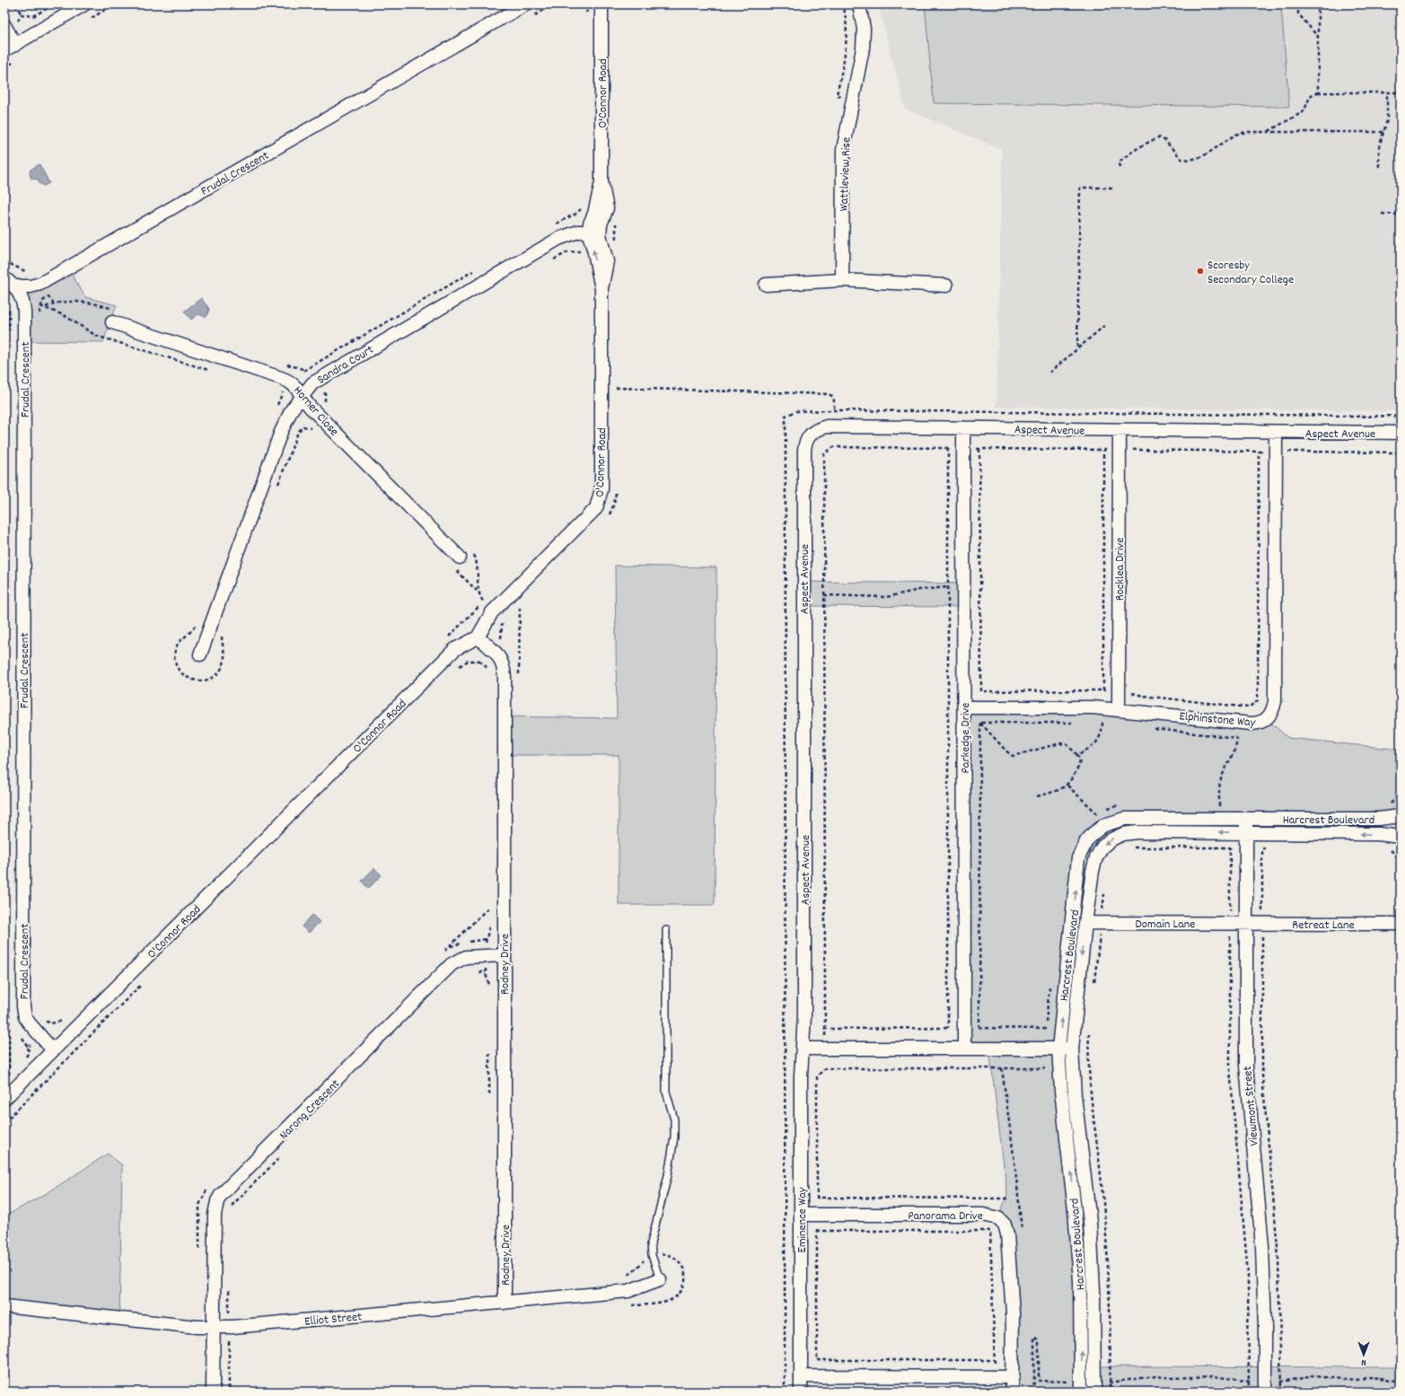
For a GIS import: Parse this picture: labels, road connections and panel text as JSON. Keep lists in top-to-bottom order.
{
  "streets": {
    "street": [
      "O'Connor Road",
      "Frudal Crescent",
      "Wattleview Rise",
      "Sandra Court",
      "Horner Close",
      "Aspect Avenue",
      "Rocklea Drive",
      "Elphinstone Way",
      "Parkedge Drive",
      "Harcrest Boulevard",
      "Domain Lane",
      "Retreat Lane",
      "Rodney Drive",
      "Viewmont Street",
      "Narong Crescent",
      "Panorama Drive",
      "Eminence Way",
      "Elliot Street"
    ]
  },
  "crossings": [
    ["O'Connor Road", "Frudal Crescent"],
    ["O'Connor Road", "Sandra Court"],
    ["O'Connor Road", "Rodney Drive"],
    ["Sandra Court", "Horner Close"],
    ["Aspect Avenue", "Rocklea Drive"],
    ["Aspect Avenue", "Elphinstone Way"],
    ["Aspect Avenue", "Parkedge Drive"],
    ["Aspect Avenue", "Eminence Way"],
    ["Rocklea Drive", "Elphinstone Way"],
    ["Elphinstone Way", "Parkedge Drive"],
    ["Harcrest Boulevard", "Domain Lane"],
    ["Harcrest Boulevard", "Viewmont Street"],
    ["Domain Lane", "Retreat Lane"],
    ["Domain Lane", "Viewmont Street"],
    ["Retreat Lane", "Viewmont Street"],
    ["Rodney Drive", "Narong Crescent"],
    ["Rodney Drive", "Elliot Street"],
    ["Narong Crescent", "Elliot Street"],
    ["Panorama Drive", "Eminence Way"]
  ],
  "places": ["Scoresby Secondary College"],
  "north": "bottom"
}
